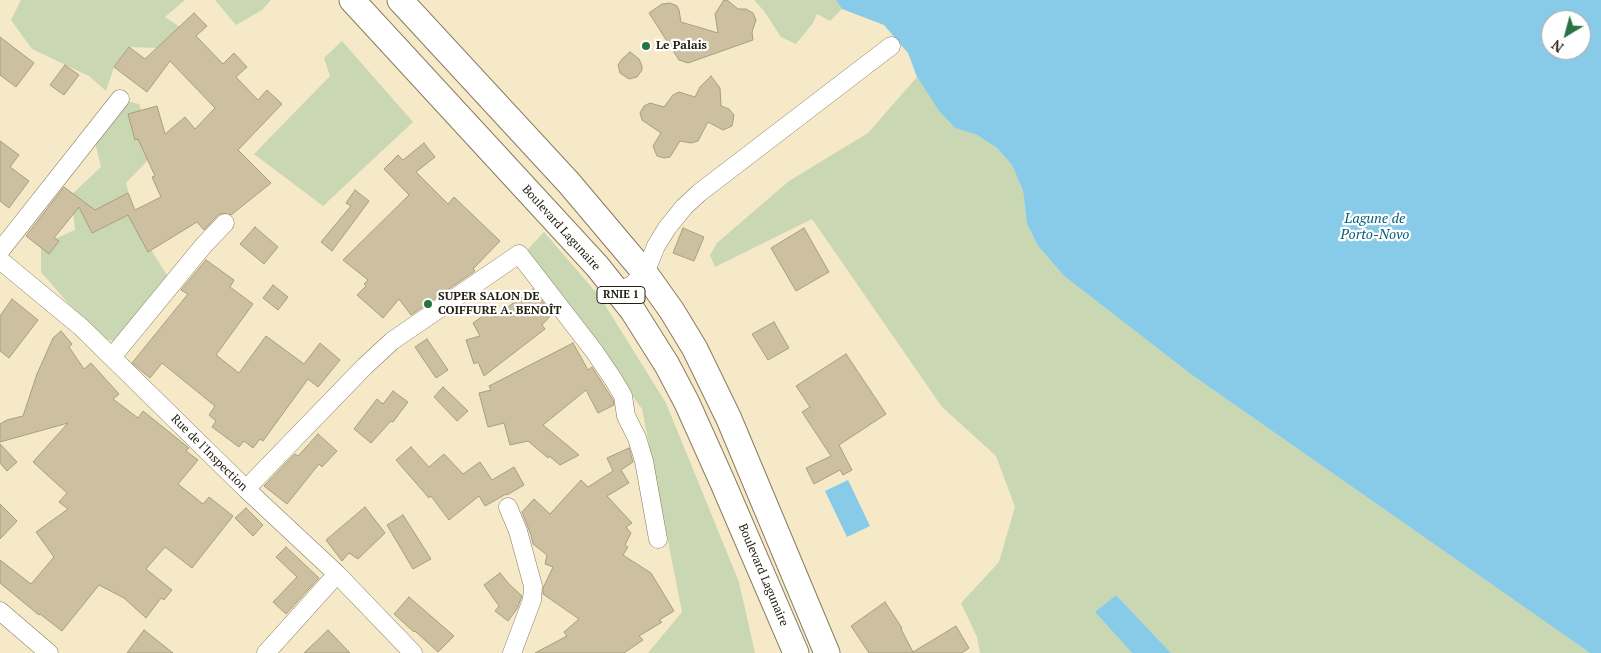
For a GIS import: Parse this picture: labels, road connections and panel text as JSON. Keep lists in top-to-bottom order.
{
  "streets": {
    "highway": ["Boulevard Lagunaire", "RNIE 1"],
    "street": ["Rue de l'Inspection"]
  },
  "water": ["Lagune de Porto-Novo"],
  "places": ["Le Palais", "SUPER SALON DE COIFFURE A. BENOÎT"],
  "north": "bottom left"
}
